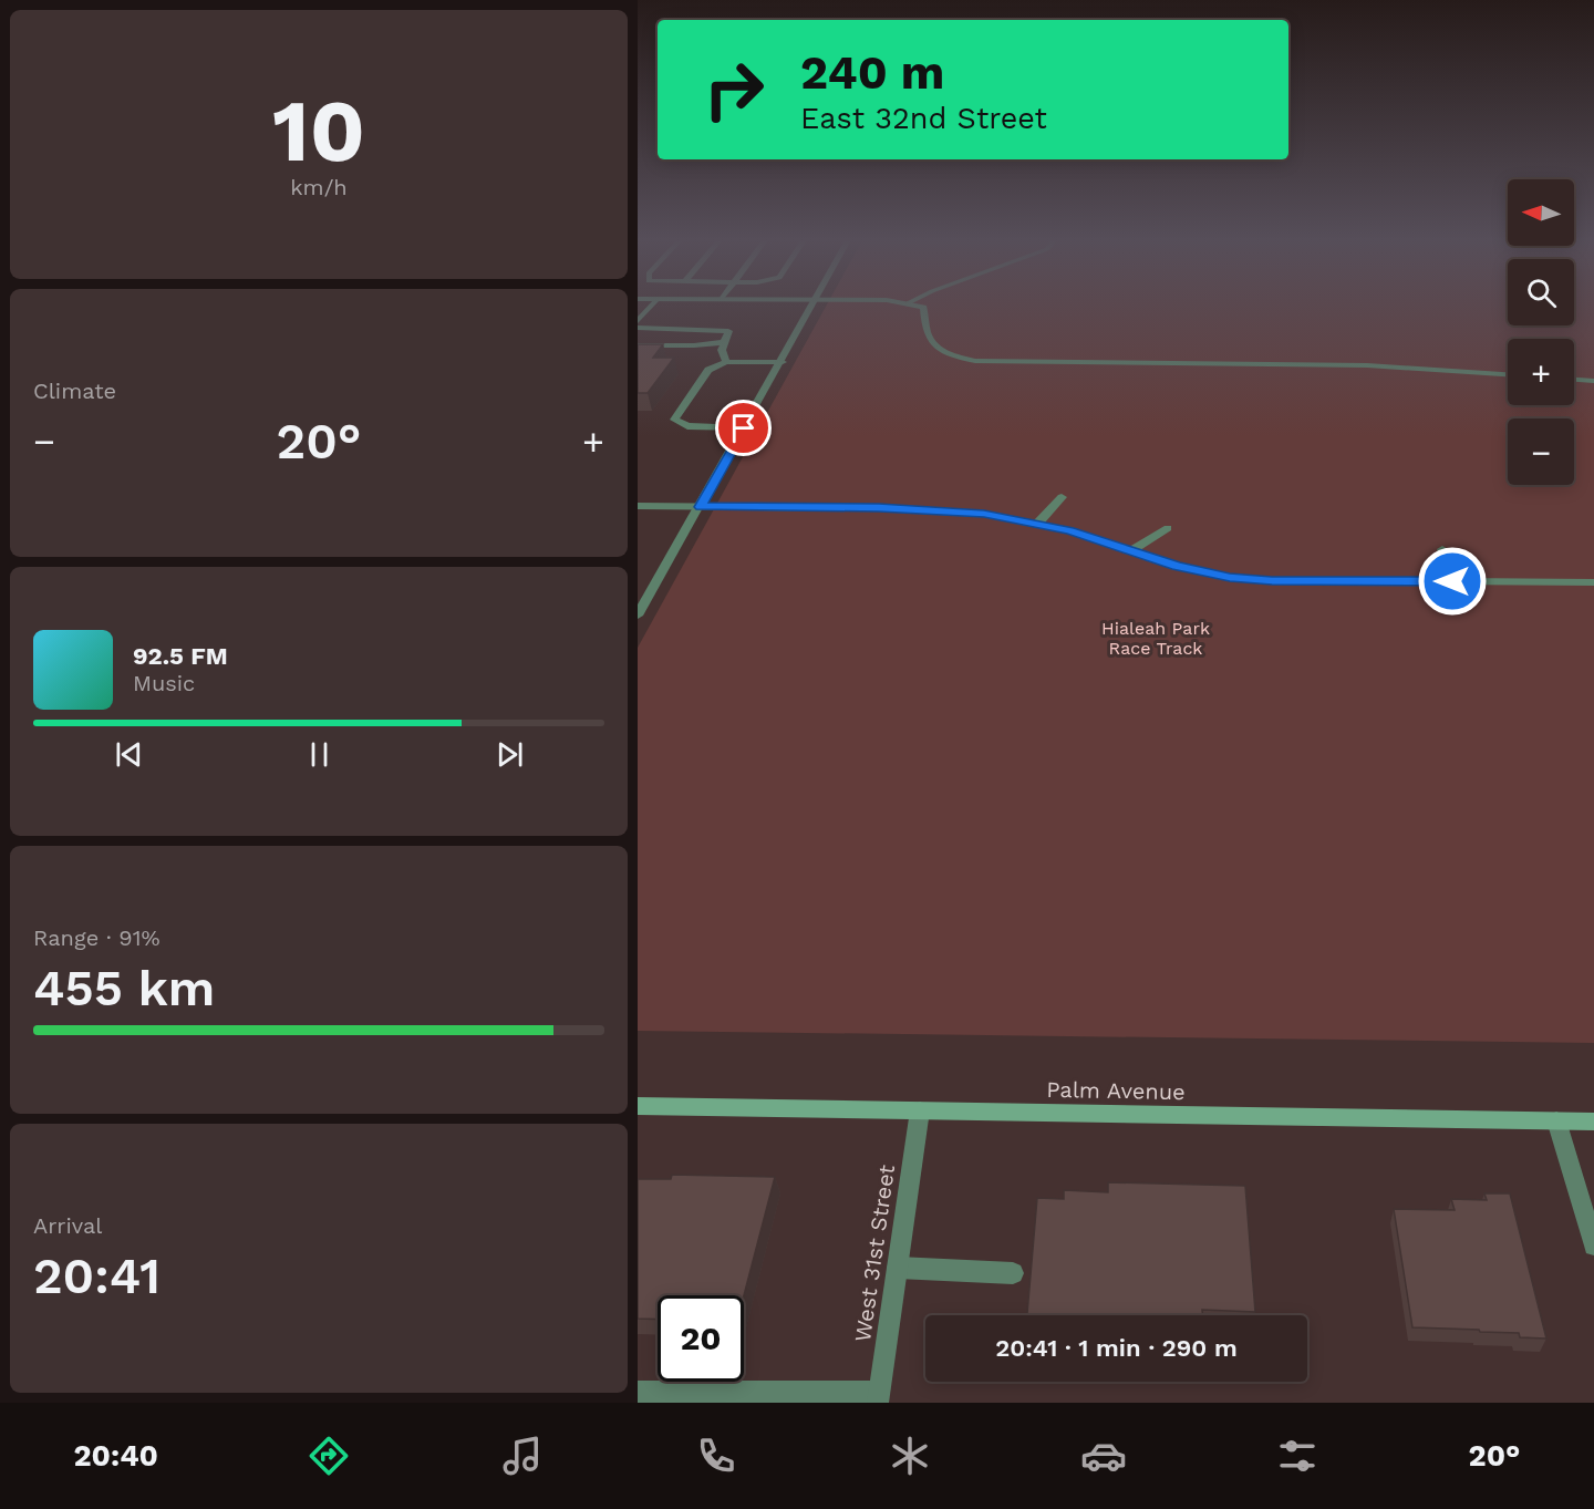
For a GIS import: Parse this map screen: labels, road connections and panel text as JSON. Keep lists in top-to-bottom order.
{
  "streets": {
    "main road": ["Palm Avenue"],
    "street": ["West 31st Street"]
  },
  "crossings": [
    ["Palm Avenue", "West 31st Street"]
  ],
  "parks": ["Hialeah Park Race Track"],
  "north": "left",
  "page": {
    "tile": [
      ["10", "km/h"],
      "Climate",
      ["Range · 91%", "455 km"],
      ["Arrival", "20:41"]
    ],
    "turn": ["240 m", "East 32nd Street"],
    "map_buttons": ["+", "−"],
    "heat": ["−", "20°", "+"],
    "song": ["92.5 FM", "Music"],
    "limit": "20",
    "trip": "20:41 · 1 min · 290 m",
    "tabs": ["20:40", "20°"]
  }
}
